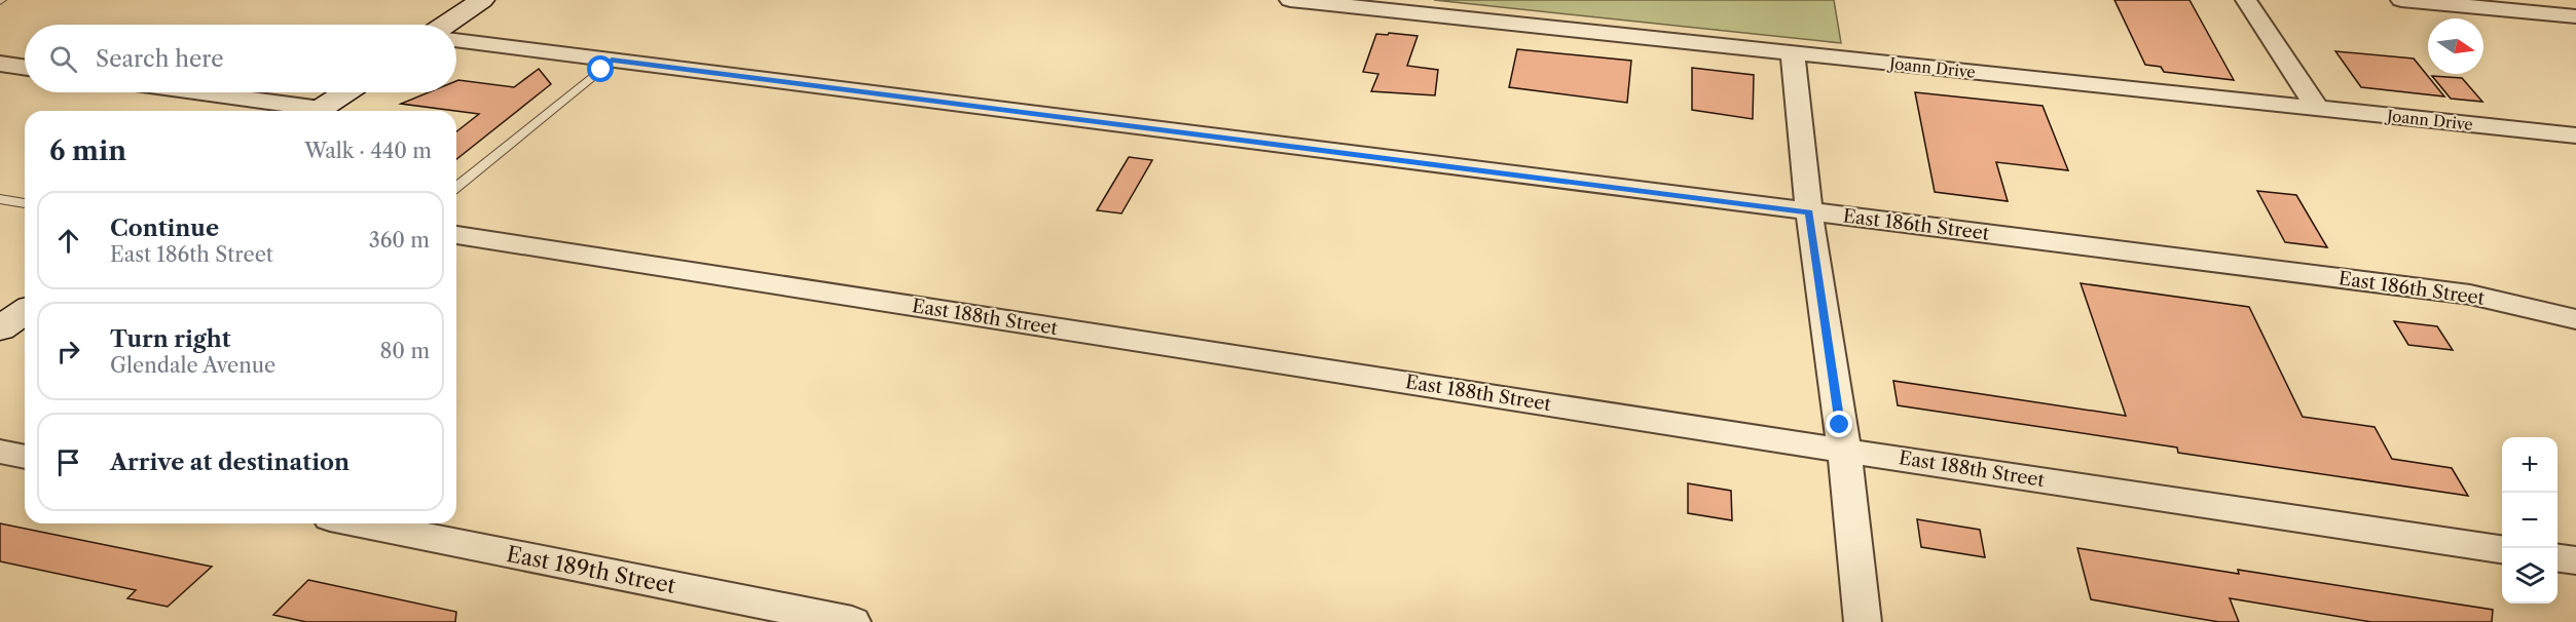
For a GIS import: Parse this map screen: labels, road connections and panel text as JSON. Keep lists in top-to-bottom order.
{
  "streets": {
    "street": [
      "Joann Drive",
      "East 186th Street",
      "East 188th Street",
      "East 189th Street"
    ]
  },
  "north": "right",
  "page": {
    "search": "Search here",
    "heading": ["6 min", "Walk · 440 m"],
    "list": [
      ["Continue", "East 186th Street", "360 m"],
      ["Turn right", "Glendale Avenue", "80 m"],
      "Arrive at destination"
    ],
    "map_buttons": ["+", "−"]
  }
}
